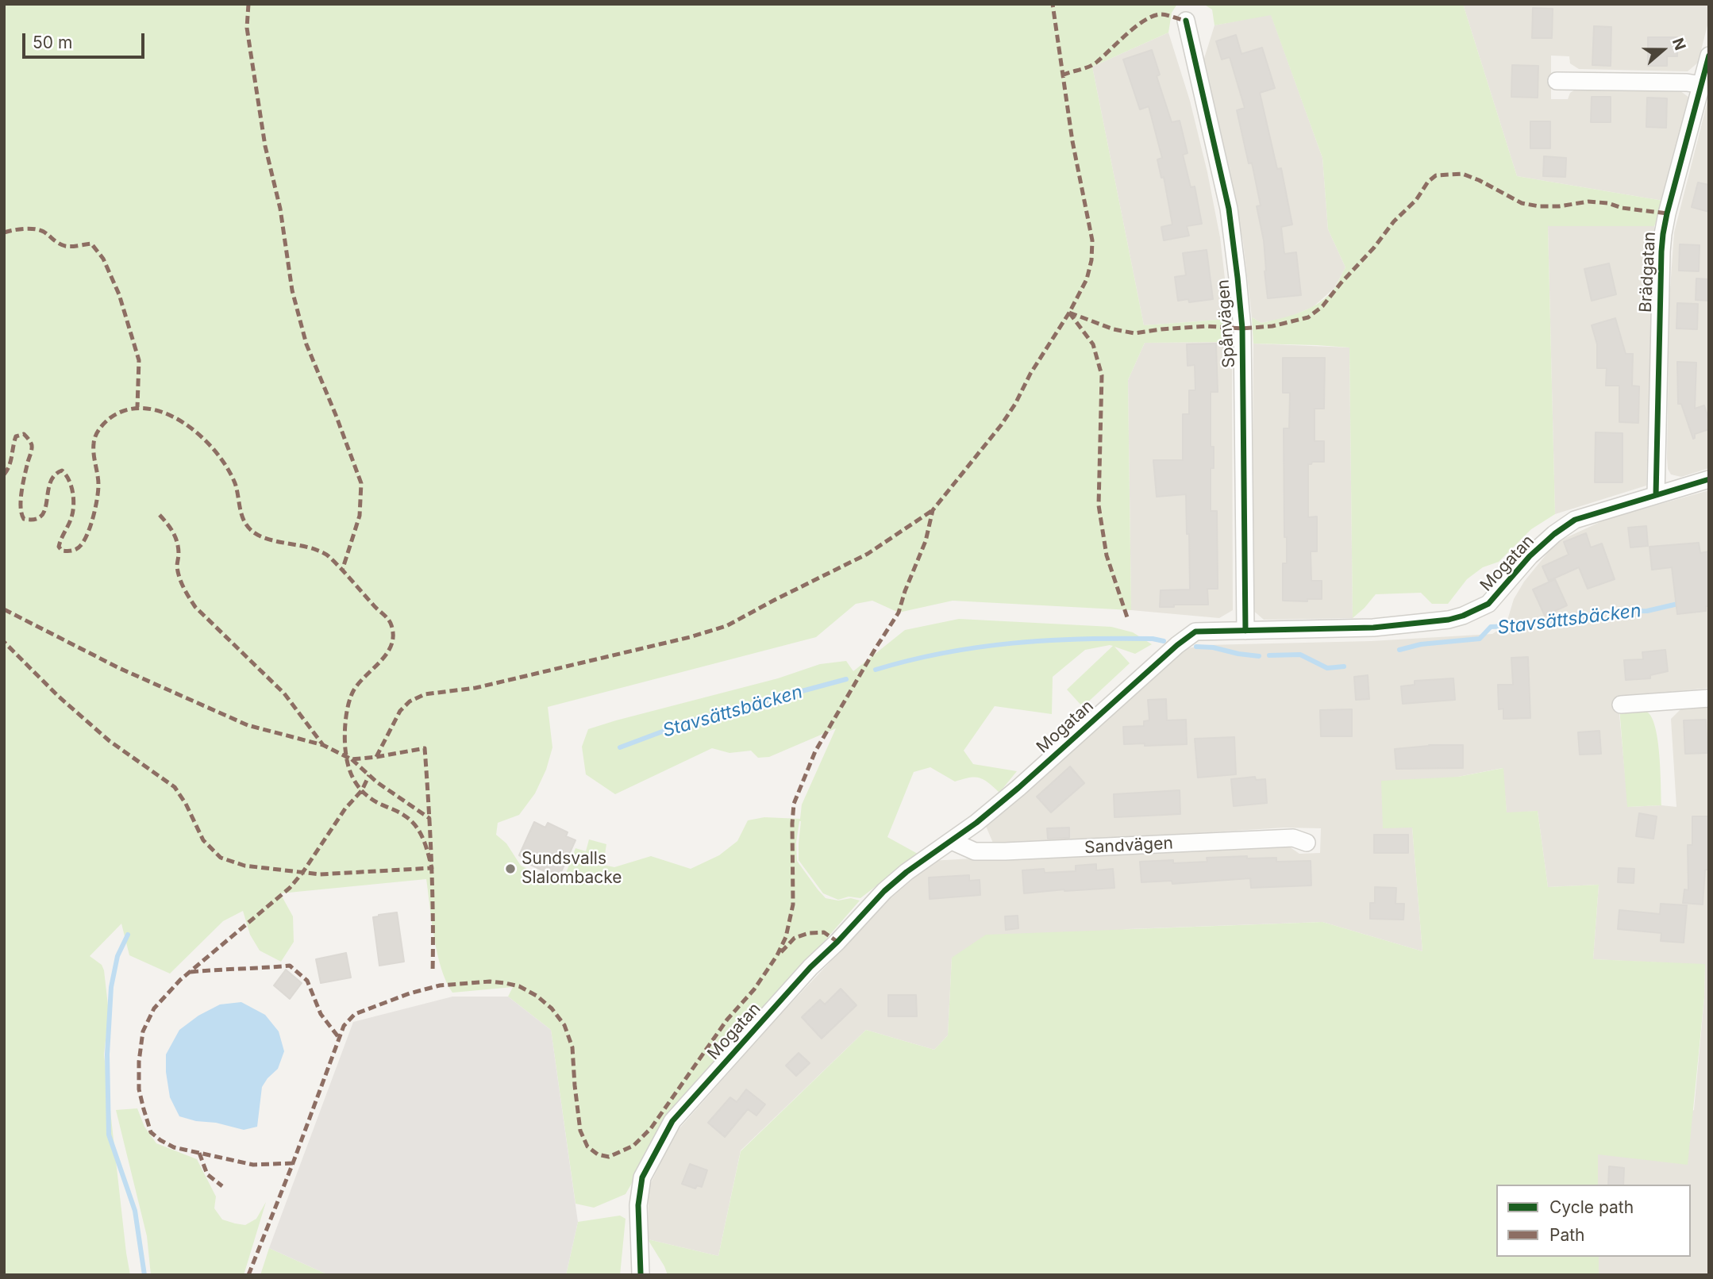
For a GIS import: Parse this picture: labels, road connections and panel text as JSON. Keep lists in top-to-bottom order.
{
  "streets": {
    "street": [
      "Brädgatan",
      "Spånvägen",
      "Mogatan",
      "Sandvägen"
    ]
  },
  "crossings": [
    ["Brädgatan", "Mogatan"],
    ["Spånvägen", "Mogatan"],
    ["Mogatan", "Sandvägen"]
  ],
  "water": ["Stavsättsbäcken"],
  "places": ["Sundsvalls Slalombacke"],
  "legend": ["Cycle path", "Path"],
  "scale_bar": "50 m",
  "north": "right"
}
